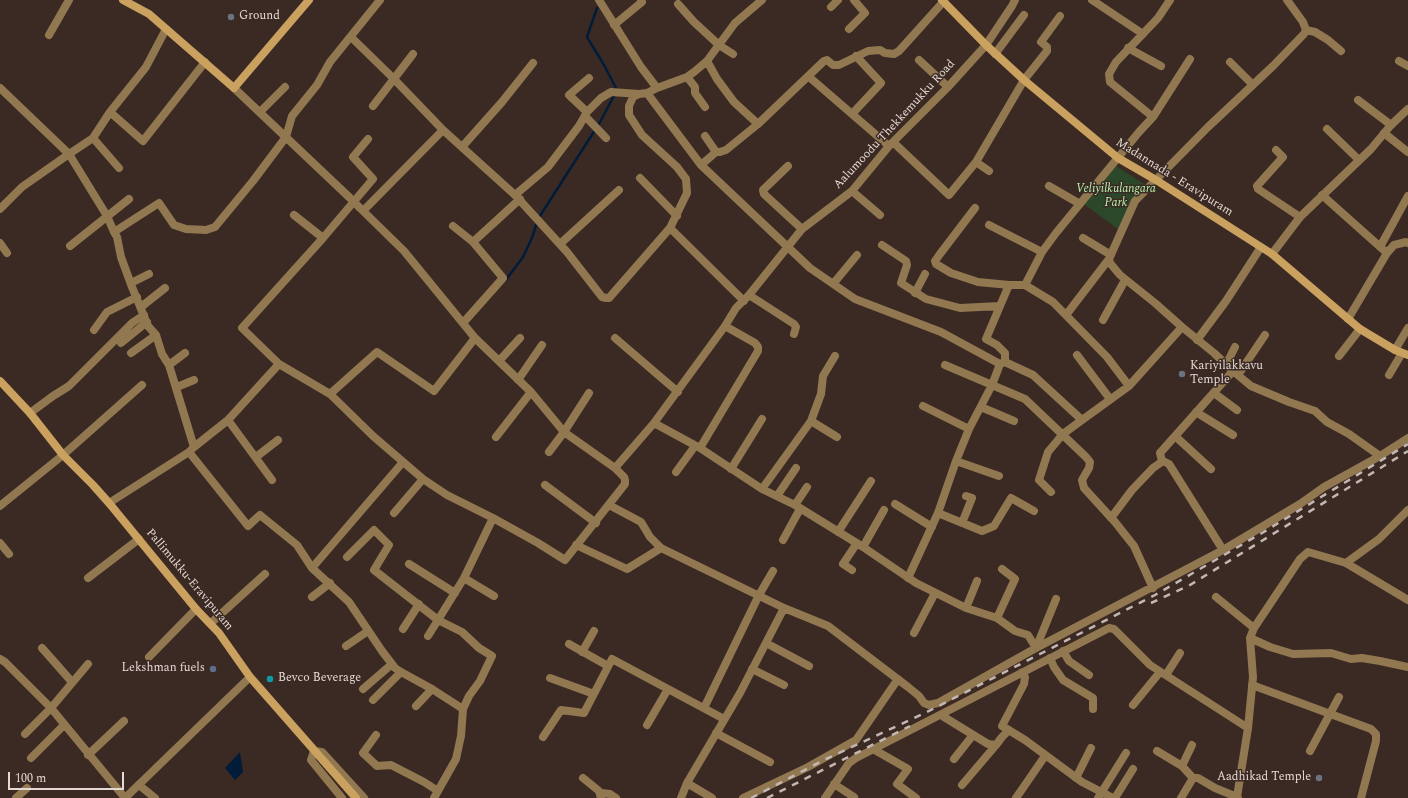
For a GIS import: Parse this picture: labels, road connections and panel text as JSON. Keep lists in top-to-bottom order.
{
  "streets": {
    "main road": ["Madannada - Eravipuram", "Pallimukku-Eravipuram"],
    "street": ["Aalumoodu Thekkemukku Road"]
  },
  "crossings": [
    ["Aalumoodu Thekkemukku Road", "Madannada - Eravipuram"]
  ],
  "parks": ["Veliyilkulangara Park"],
  "places": [
    "Ground",
    "Kariyilakkavu Temple",
    "Lekshman fuels",
    "Bevco Beverage",
    "Aadhikad Temple"
  ],
  "scale_bar": "100 m"
}
